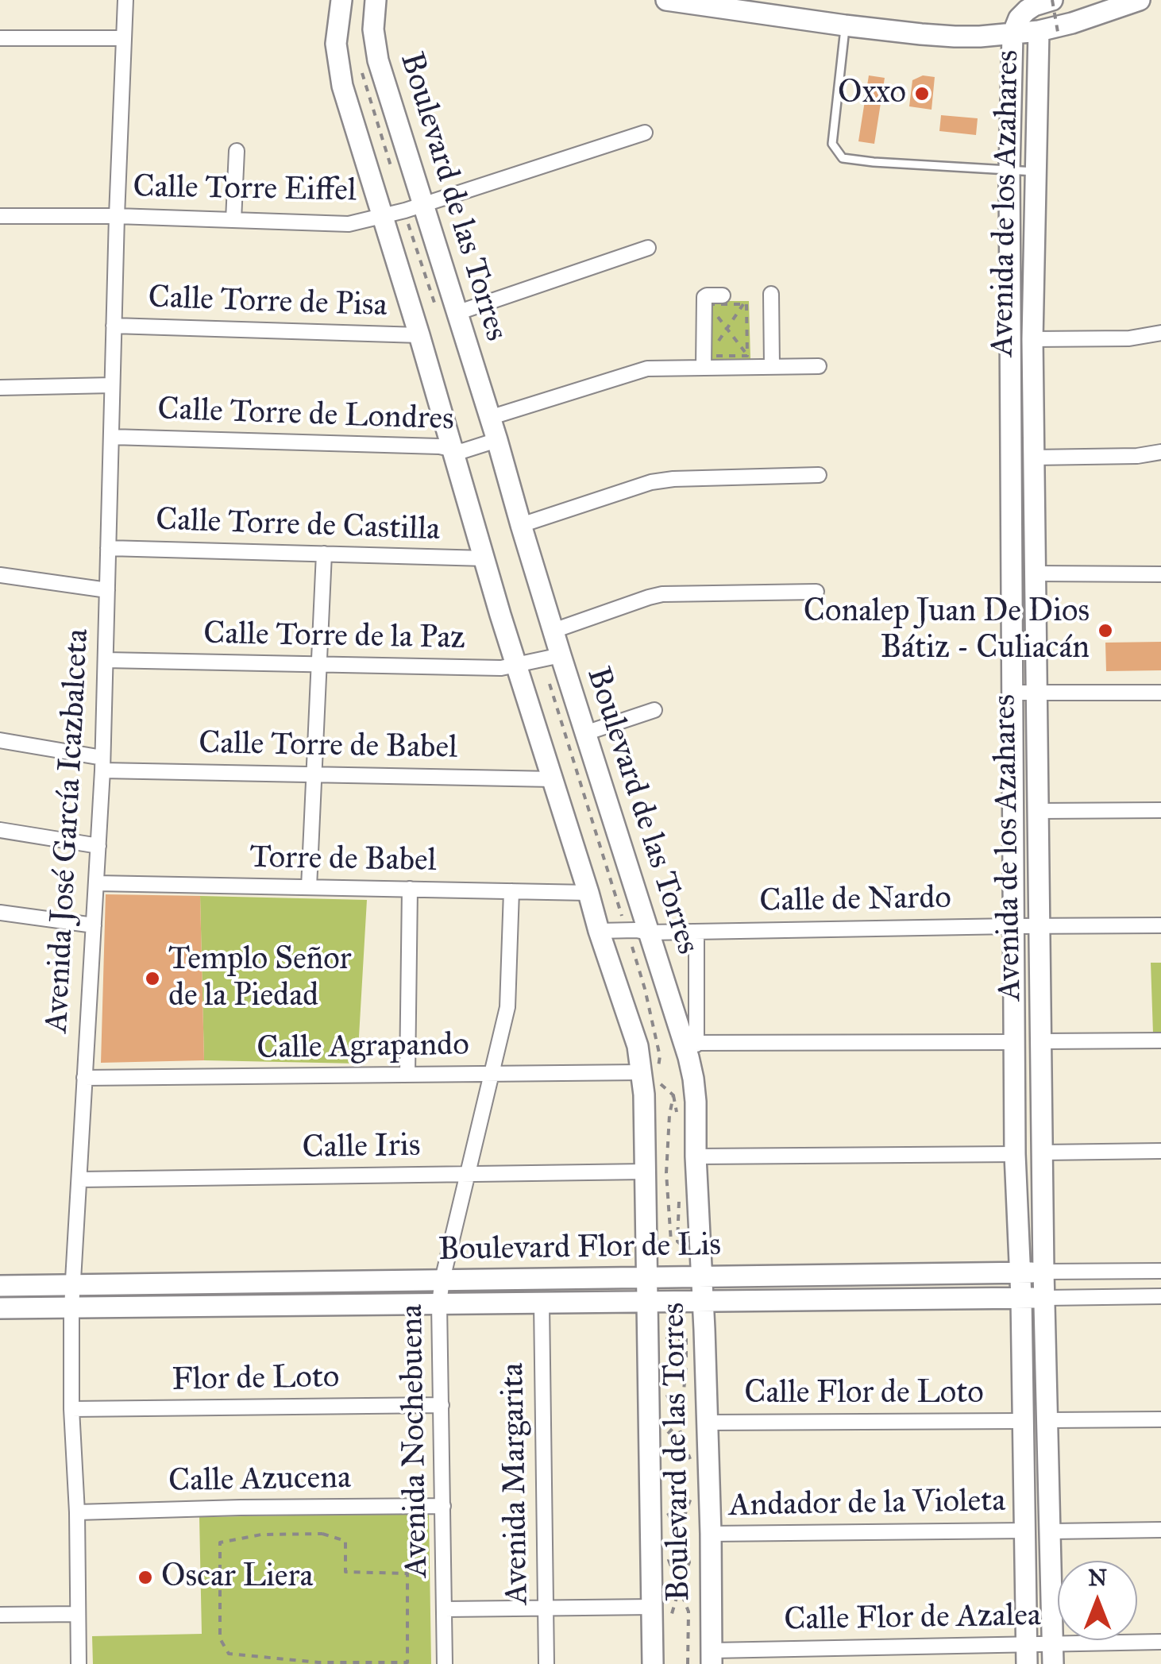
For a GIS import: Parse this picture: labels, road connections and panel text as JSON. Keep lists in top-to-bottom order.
{
  "streets": {
    "street": [
      "Calle Torre Eiffel",
      "Boulevard de las Torres",
      "Avenida de los Azahares",
      "Calle Torre de Pisa",
      "Calle Torre de Londres",
      "Calle Torre de Castilla",
      "Calle Torre de la Paz",
      "Calle Torre de Babel",
      "Avenida José García Icazbalceta",
      "Torre de Babel",
      "Calle de Nardo",
      "Calle Agrapando",
      "Calle Iris",
      "Boulevard Flor de Lis",
      "Flor de Loto",
      "Calle Flor de Loto",
      "Avenida Nochebuena",
      "Calle Azucena",
      "Avenida Margarita",
      "Andador de la Violeta",
      "Calle Flor de Azalea"
    ]
  },
  "crossings": [
    ["Calle Torre Eiffel", "Boulevard de las Torres"],
    ["Calle Torre Eiffel", "Avenida José García Icazbalceta"],
    ["Boulevard de las Torres", "Calle Torre de Pisa"],
    ["Boulevard de las Torres", "Calle Torre de Londres"],
    ["Boulevard de las Torres", "Calle Torre de Castilla"],
    ["Boulevard de las Torres", "Calle Torre de la Paz"],
    ["Boulevard de las Torres", "Calle Torre de Babel"],
    ["Boulevard de las Torres", "Torre de Babel"],
    ["Boulevard de las Torres", "Calle de Nardo"],
    ["Boulevard de las Torres", "Calle Agrapando"],
    ["Boulevard de las Torres", "Calle Iris"],
    ["Boulevard de las Torres", "Boulevard Flor de Lis"],
    ["Boulevard de las Torres", "Calle Flor de Loto"],
    ["Boulevard de las Torres", "Andador de la Violeta"],
    ["Boulevard de las Torres", "Calle Flor de Azalea"],
    ["Avenida de los Azahares", "Calle de Nardo"],
    ["Avenida de los Azahares", "Boulevard Flor de Lis"],
    ["Avenida de los Azahares", "Calle Flor de Loto"],
    ["Avenida de los Azahares", "Andador de la Violeta"],
    ["Avenida de los Azahares", "Calle Flor de Azalea"],
    ["Calle Torre de Pisa", "Avenida José García Icazbalceta"],
    ["Calle Torre de Londres", "Avenida José García Icazbalceta"],
    ["Calle Torre de Castilla", "Avenida José García Icazbalceta"],
    ["Calle Torre de la Paz", "Avenida José García Icazbalceta"],
    ["Calle Torre de Babel", "Avenida José García Icazbalceta"],
    ["Avenida José García Icazbalceta", "Torre de Babel"],
    ["Avenida José García Icazbalceta", "Calle Agrapando"],
    ["Avenida José García Icazbalceta", "Calle Iris"],
    ["Avenida José García Icazbalceta", "Boulevard Flor de Lis"],
    ["Avenida José García Icazbalceta", "Flor de Loto"],
    ["Avenida José García Icazbalceta", "Calle Azucena"],
    ["Torre de Babel", "Avenida Nochebuena"],
    ["Calle Agrapando", "Avenida Nochebuena"],
    ["Calle Iris", "Avenida Nochebuena"],
    ["Boulevard Flor de Lis", "Avenida Nochebuena"],
    ["Boulevard Flor de Lis", "Avenida Margarita"],
    ["Flor de Loto", "Avenida Nochebuena"],
    ["Avenida Nochebuena", "Calle Azucena"]
  ],
  "places": [
    "Oxxo",
    "Conalep Juan De Dios Bátiz - Culiacán",
    "Templo Señor de la Piedad",
    "Oscar Liera"
  ],
  "north": "top"
}
